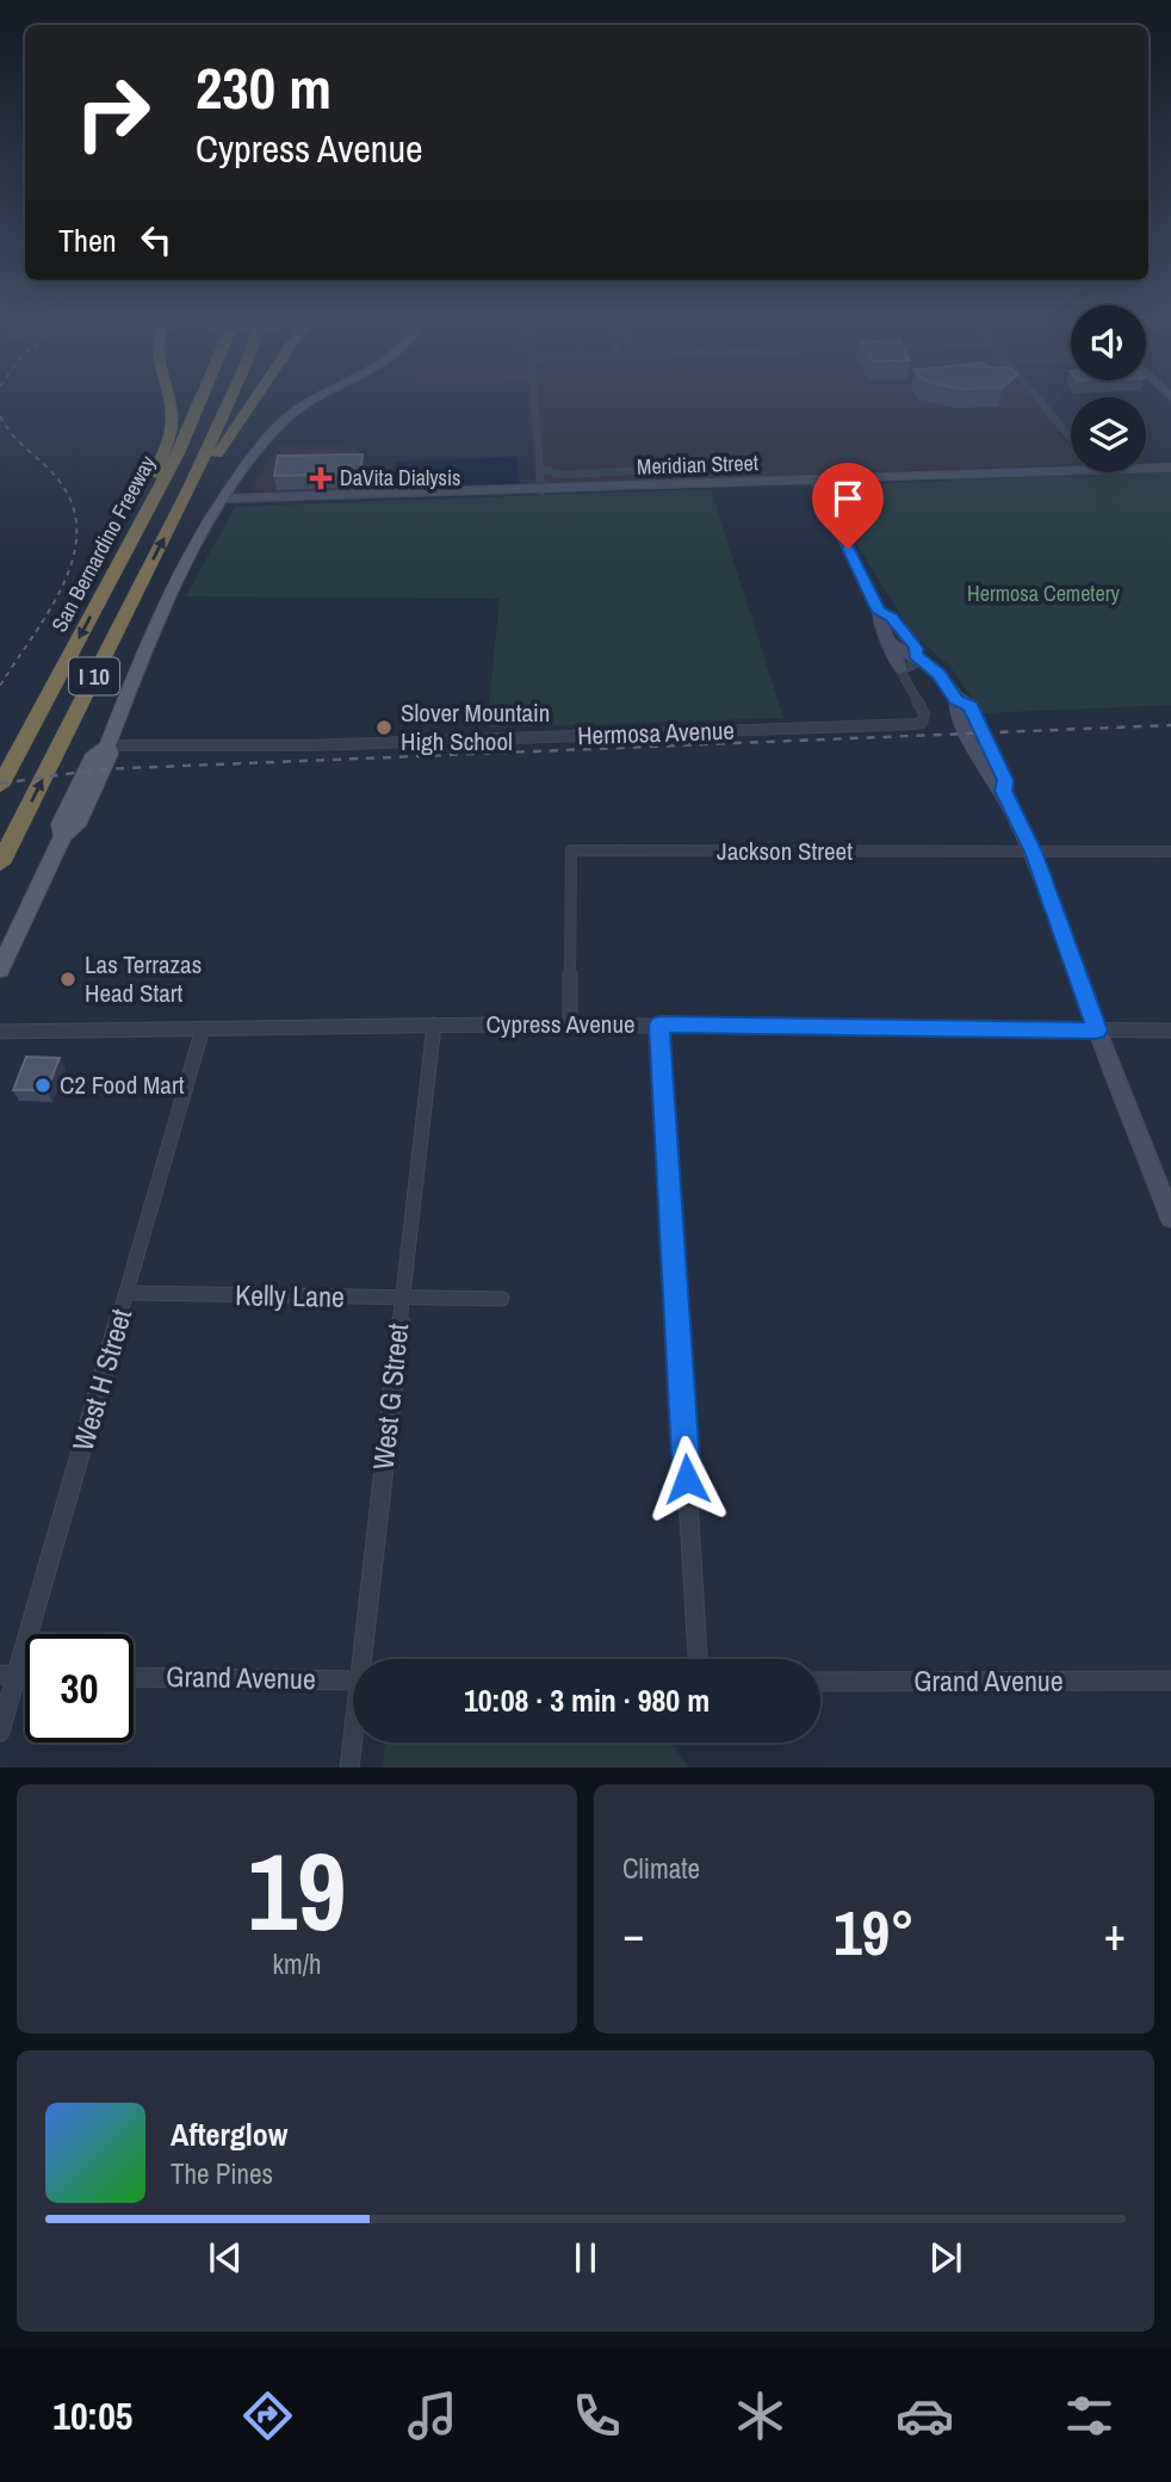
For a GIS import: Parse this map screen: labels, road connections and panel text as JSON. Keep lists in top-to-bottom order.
{
  "streets": {
    "highway": ["San Bernardino Freeway", "I 10"],
    "street": [
      "Meridian Street",
      "Hermosa Avenue",
      "Jackson Street",
      "Cypress Avenue",
      "Kelly Lane",
      "West H Street",
      "West G Street",
      "Grand Avenue"
    ]
  },
  "crossings": [
    ["Jackson Street", "Cypress Avenue"],
    ["Cypress Avenue", "West H Street"],
    ["Cypress Avenue", "West G Street"],
    ["Kelly Lane", "West H Street"],
    ["Kelly Lane", "West G Street"]
  ],
  "parks": ["Hermosa Cemetery"],
  "places": {
    "health": ["DaVita Dialysis"],
    "other": ["Slover Mountain High School", "Las Terrazas Head Start", "C2 Food Mart"]
  },
  "page": {
    "turn": ["230 m", "Cypress Avenue"],
    "then": "Then",
    "limit": "30",
    "trip": "10:08 · 3 min · 980 m",
    "tile": [
      ["19", "km/h"],
      "Climate"
    ],
    "heat": ["−", "19°", "+"],
    "song": ["Afterglow", "The Pines"],
    "tabs": "10:05"
  }
}
